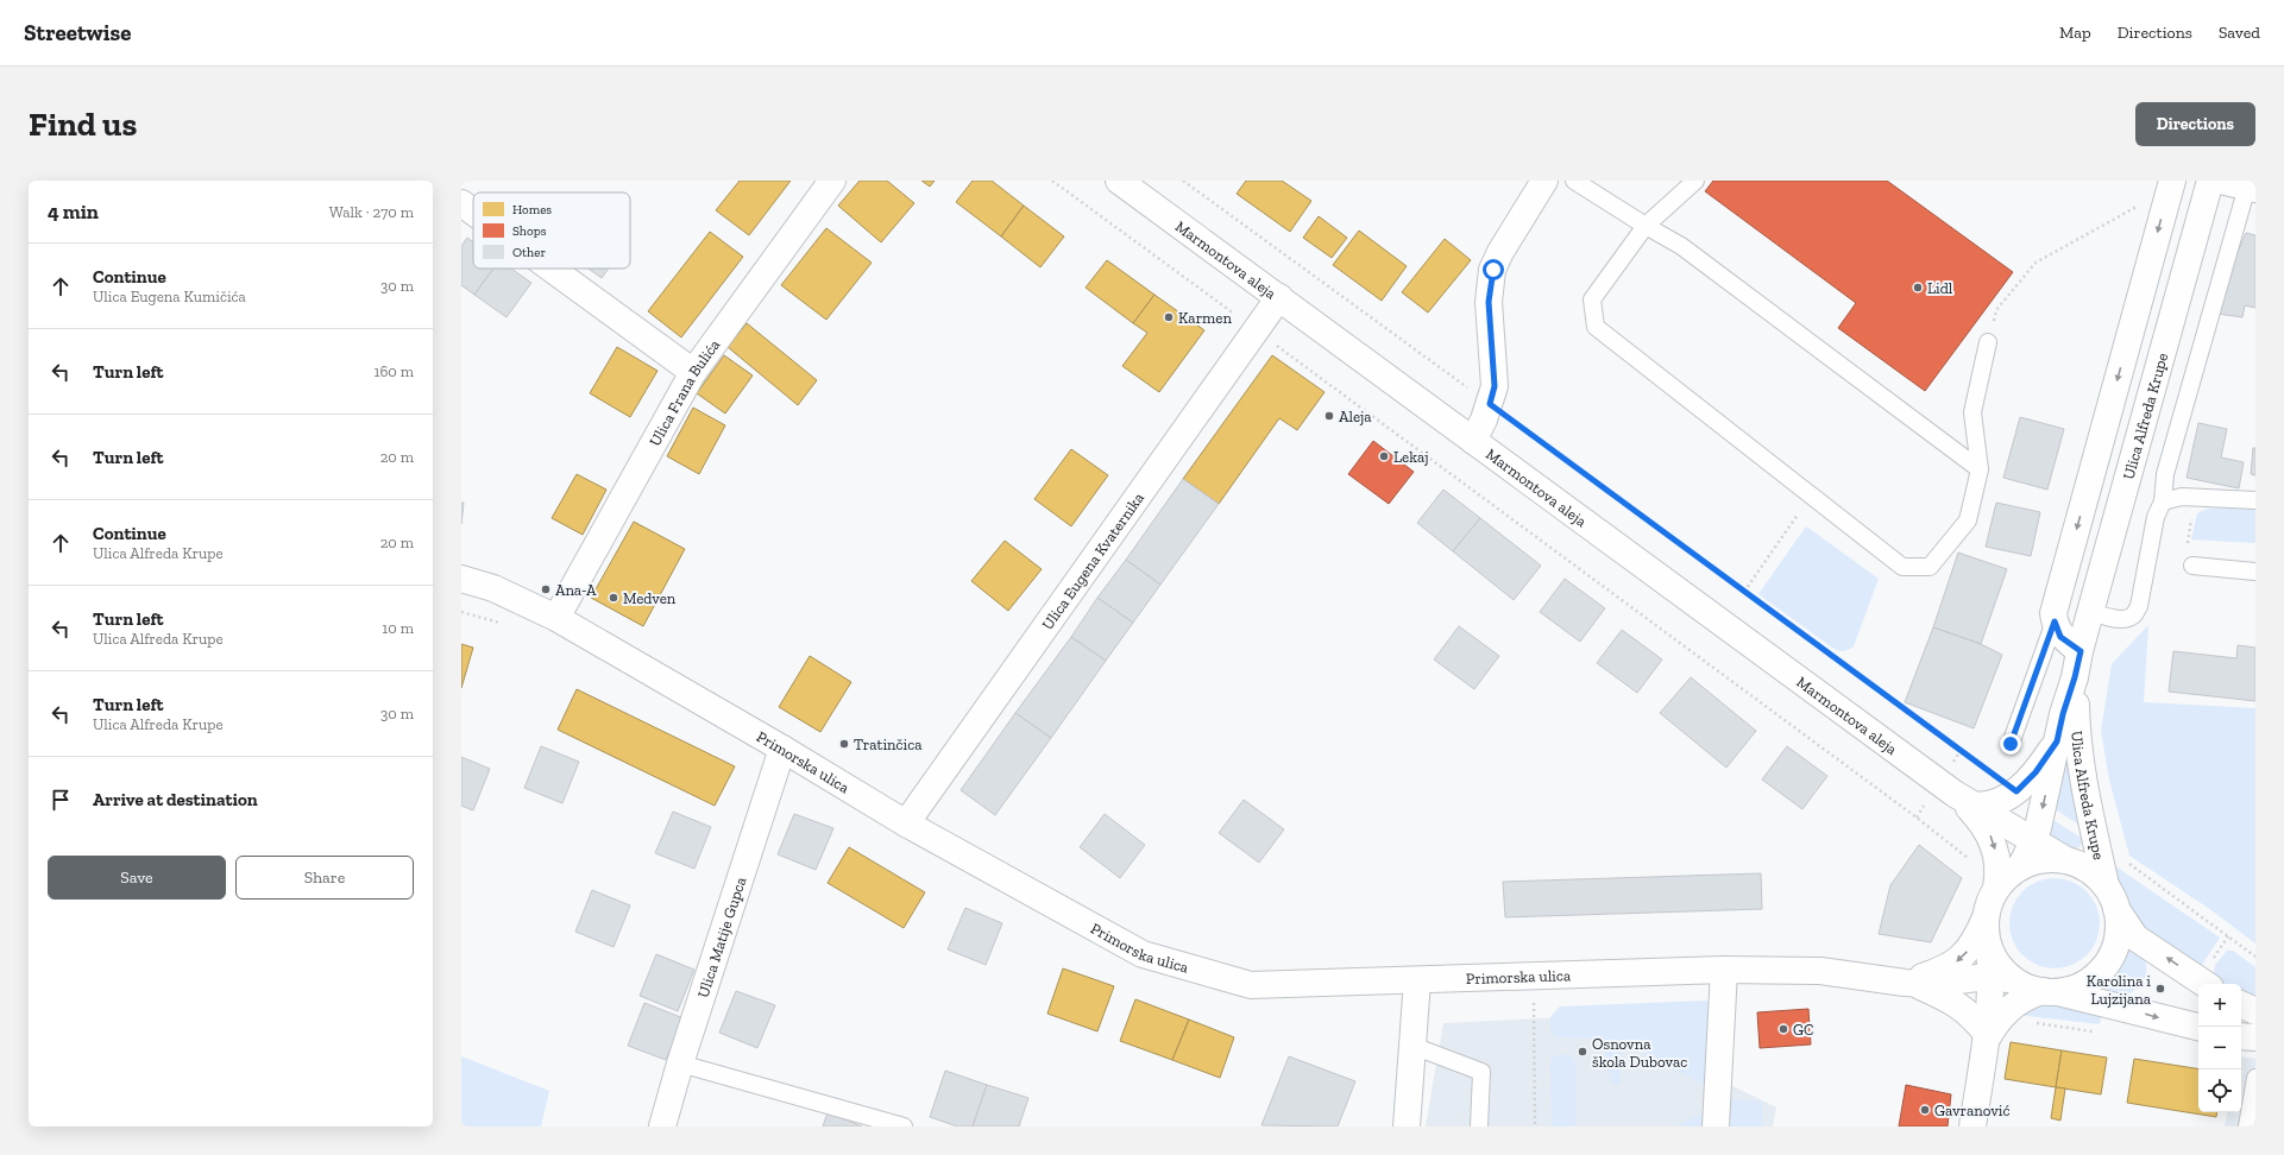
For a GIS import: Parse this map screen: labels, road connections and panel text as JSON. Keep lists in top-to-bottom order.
{
  "streets": {
    "main road": [
      "Marmontova aleja",
      "Ulica Frana Bulića",
      "Ulica Alfreda Krupe",
      "Ulica Eugena Kvaternika",
      "Primorska ulica",
      "Ulica Matije Gupca"
    ]
  },
  "crossings": [
    ["Marmontova aleja", "Ulica Alfreda Krupe"],
    ["Marmontova aleja", "Ulica Eugena Kvaternika"],
    ["Marmontova aleja", "Primorska ulica"],
    ["Ulica Frana Bulića", "Primorska ulica"],
    ["Ulica Alfreda Krupe", "Primorska ulica"],
    ["Ulica Eugena Kvaternika", "Primorska ulica"],
    ["Primorska ulica", "Ulica Matije Gupca"]
  ],
  "places": [
    "Lidl",
    "Karmen",
    "Aleja",
    "Lekaj",
    "Ana-A",
    "Medven",
    "Tratinčica",
    "Karolina i Lujzijana",
    "GC",
    "Osnovna škola Dubovac",
    "Gavranović"
  ],
  "legend": ["Homes", "Shops", "Other"],
  "page": {
    "header": "Streetwise",
    "nav": ["Map", "Directions", "Saved"],
    "buttons": [
      "Directions",
      ["Save", "Share"]
    ],
    "title": "Find us",
    "heading": ["4 min", "Walk · 270 m"],
    "list": [
      ["Continue", "Ulica Eugena Kumičića", "30 m"],
      ["Turn left", "160 m"],
      ["Turn left", "20 m"],
      ["Continue", "Ulica Alfreda Krupe", "20 m"],
      ["Turn left", "Ulica Alfreda Krupe", "10 m"],
      ["Turn left", "Ulica Alfreda Krupe", "30 m"],
      "Arrive at destination"
    ],
    "map_buttons": ["+", "−"]
  }
}
